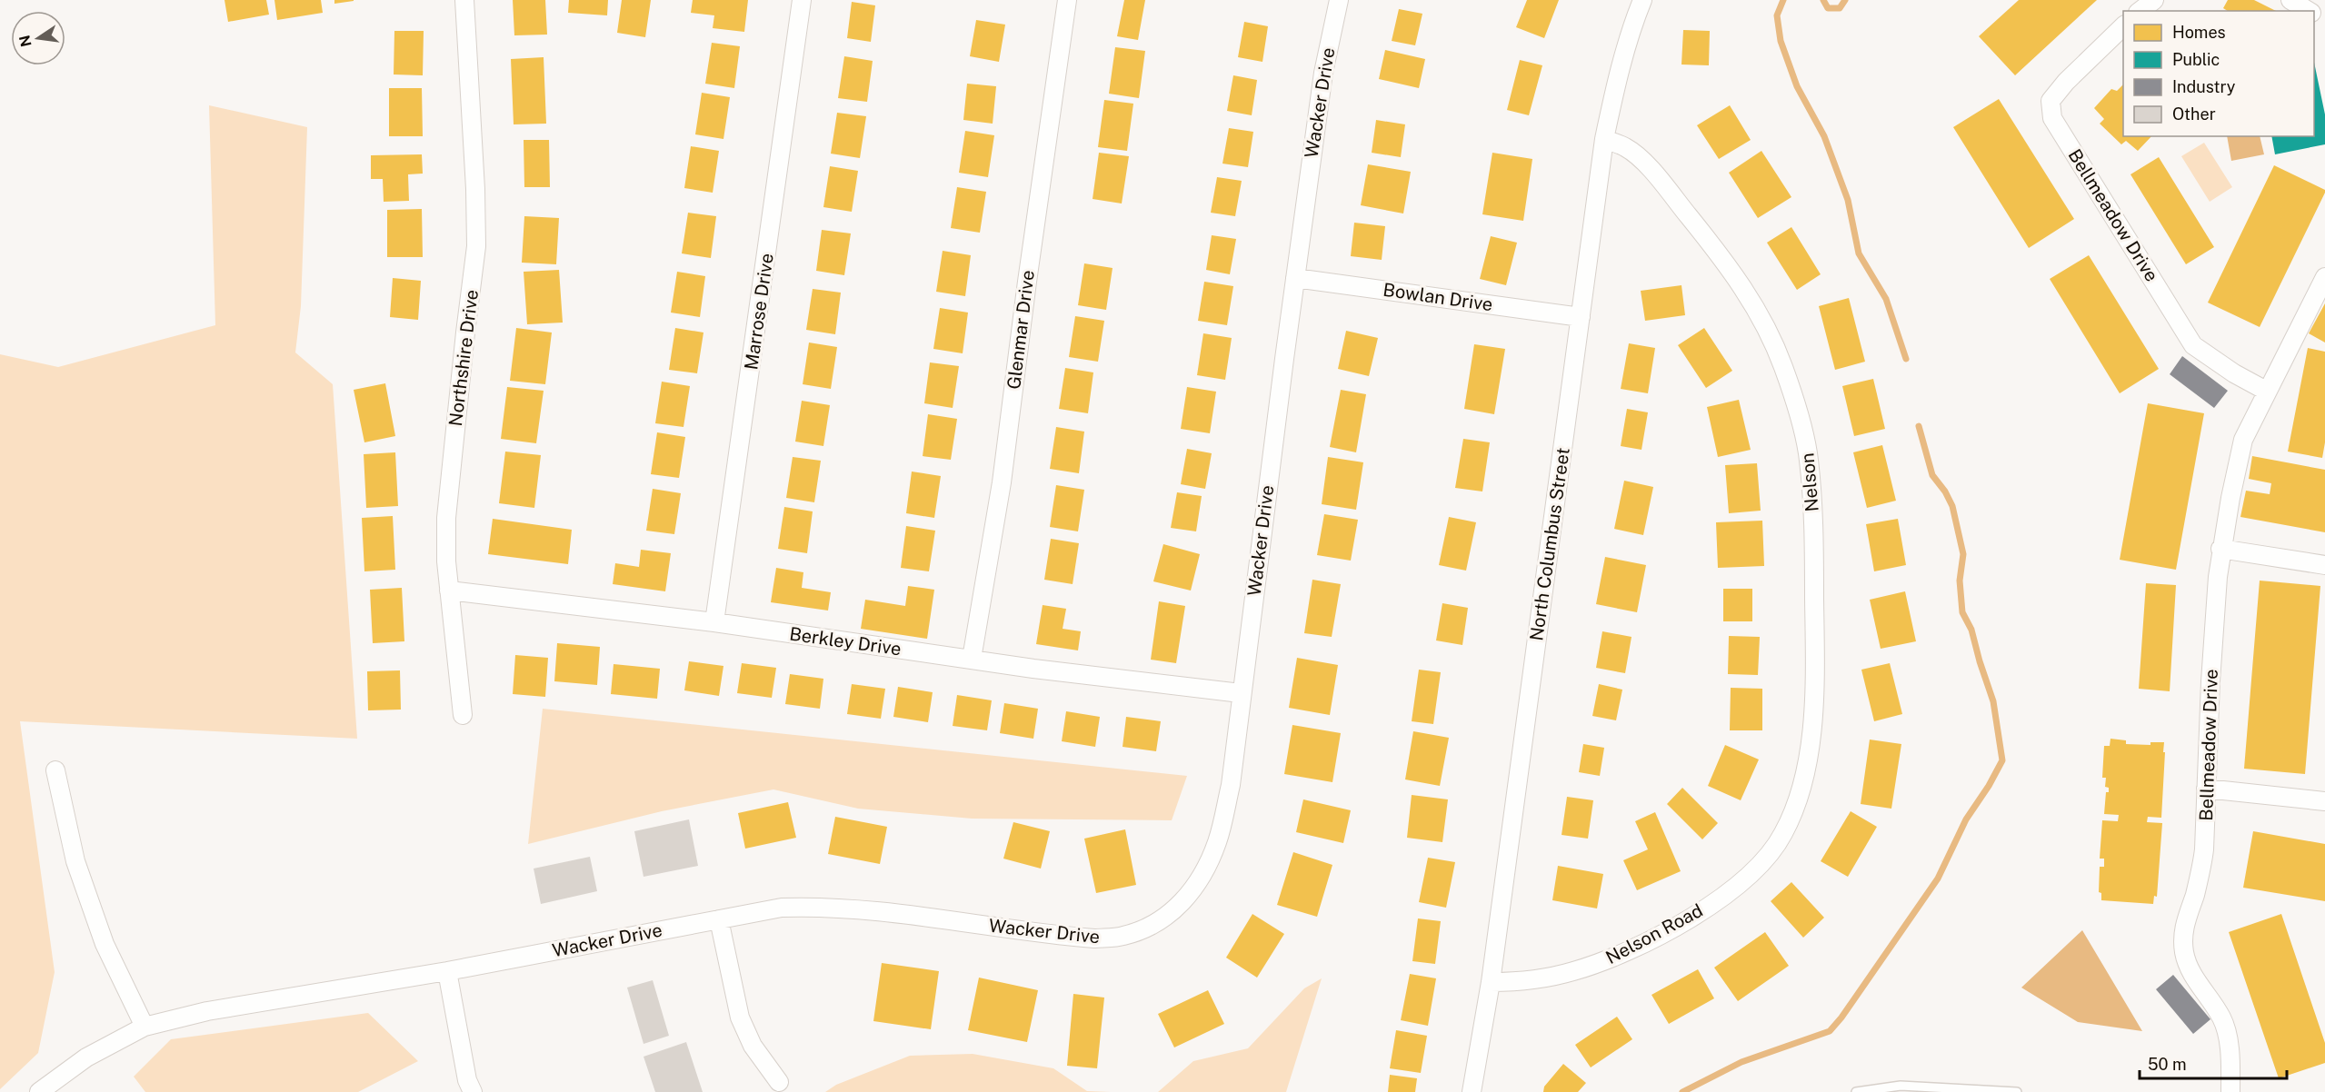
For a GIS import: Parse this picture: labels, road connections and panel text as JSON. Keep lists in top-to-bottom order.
{
  "streets": {
    "street": [
      "Wacker Drive",
      "Bellmeadow Drive",
      "Bowlan Drive",
      "Marrose Drive",
      "Glenmar Drive",
      "Northshire Drive",
      "Nelson",
      "North Columbus Street",
      "Berkley Drive",
      "Nelson Road"
    ]
  },
  "crossings": [
    ["Wacker Drive", "Bowlan Drive"],
    ["Wacker Drive", "Berkley Drive"],
    ["Bowlan Drive", "North Columbus Street"],
    ["Marrose Drive", "Berkley Drive"],
    ["Glenmar Drive", "Berkley Drive"],
    ["Northshire Drive", "Berkley Drive"],
    ["Nelson", "North Columbus Street"],
    ["Nelson", "Nelson Road"],
    ["North Columbus Street", "Nelson Road"]
  ],
  "legend": [
    "Homes",
    "Public",
    "Industry",
    "Other"
  ],
  "scale_bar": "50 m",
  "north": "left"
}
